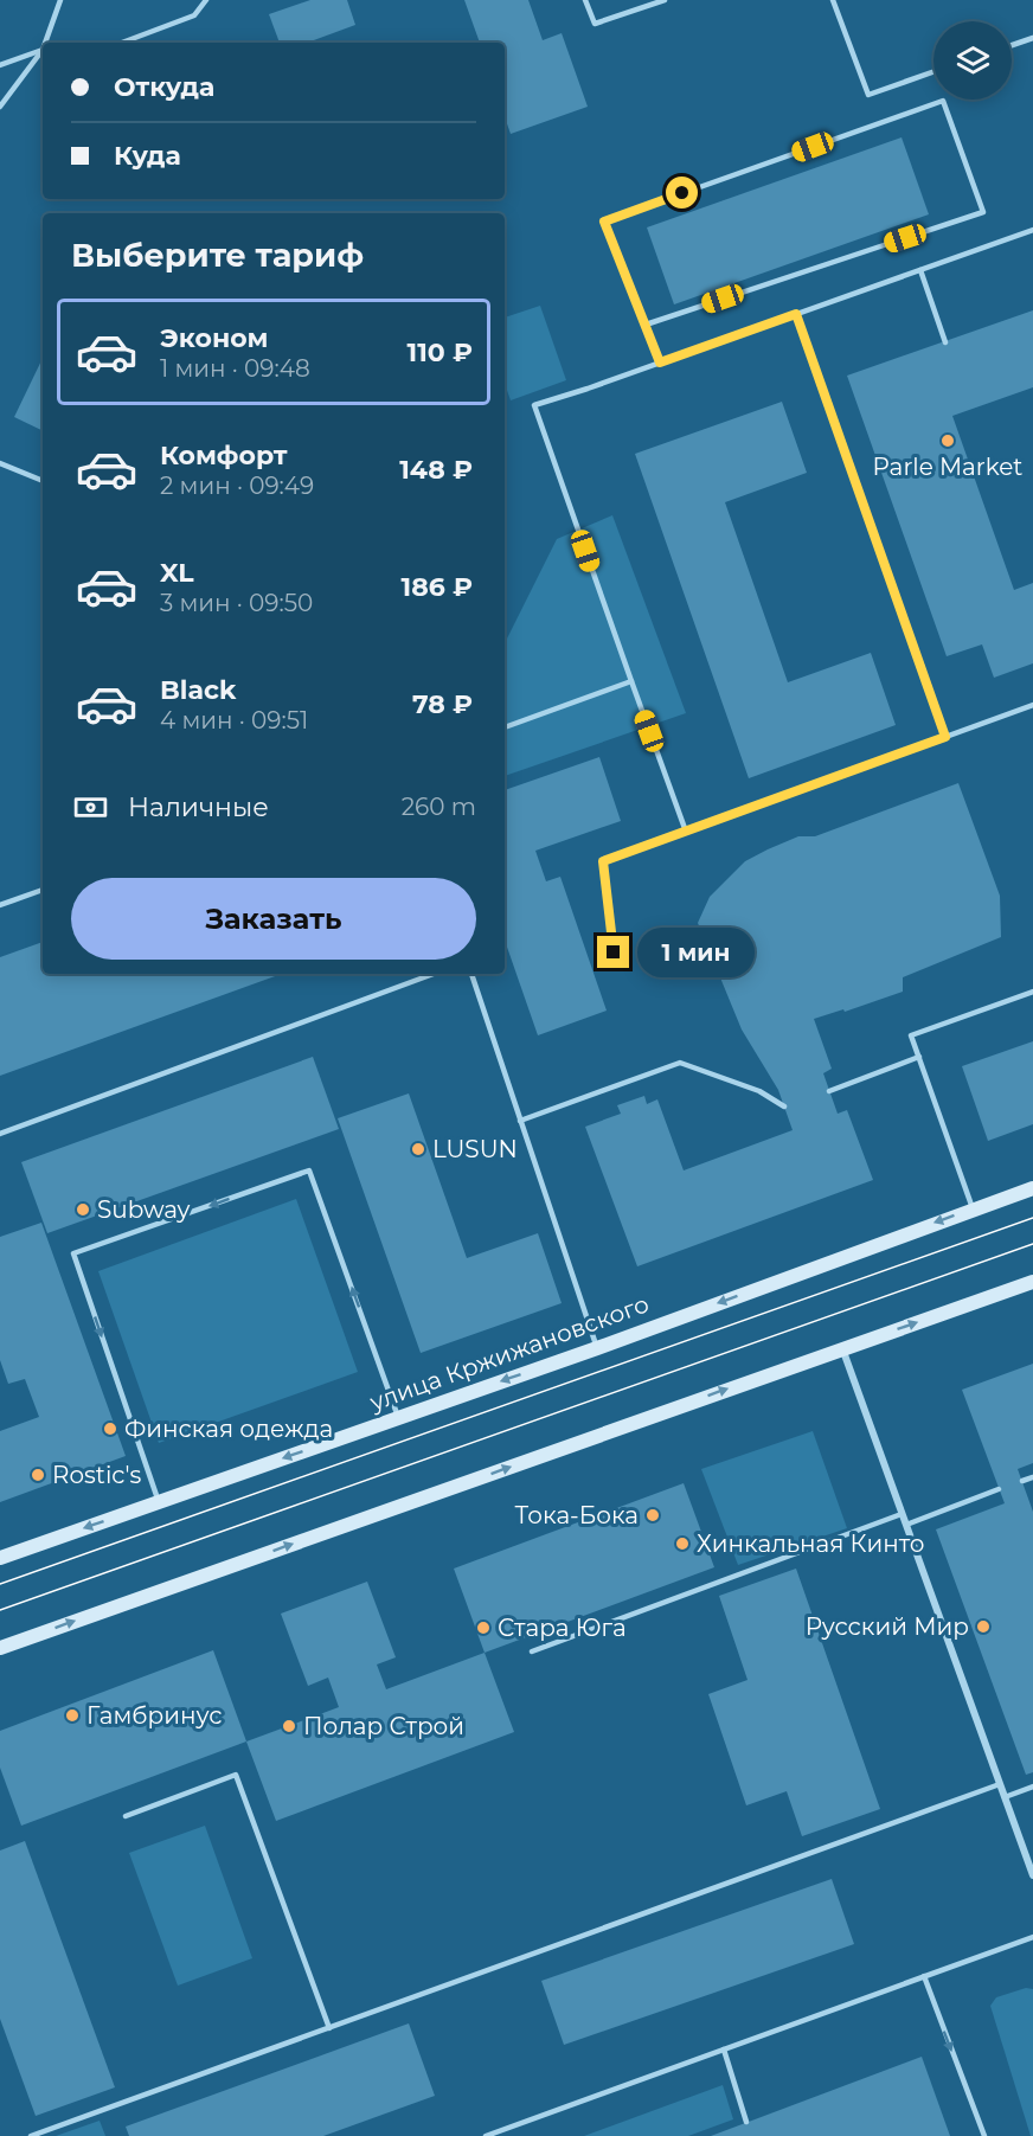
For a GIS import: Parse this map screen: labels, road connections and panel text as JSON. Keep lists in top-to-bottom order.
{
  "streets": {
    "street": ["улица Кржижановского"]
  },
  "places": [
    "Parle Market",
    "LUSUN",
    "Subway",
    "Финская одежда",
    "Rostic's",
    "Тока-Бока",
    "Хинкальная Кинто",
    "Русский Мир",
    "Стара Юга",
    "Гамбринус",
    "Полар Строй"
  ],
  "page": {
    "banner": ["Откуда", "Куда"],
    "heading": "Выберите тариф",
    "list": [
      {
        "name": "Эконом",
        "note": "1 мин · 09:48",
        "value": "110 ₽"
      },
      {
        "name": "Комфорт",
        "note": "2 мин · 09:49",
        "value": "148 ₽"
      },
      {
        "name": "XL",
        "note": "3 мин · 09:50",
        "value": "186 ₽"
      },
      {
        "name": "Black",
        "note": "4 мин · 09:51",
        "value": "78 ₽"
      }
    ],
    "pay": ["Наличные", "260 m"],
    "buttons": "Заказать",
    "bubble": "1 мин"
  }
}
